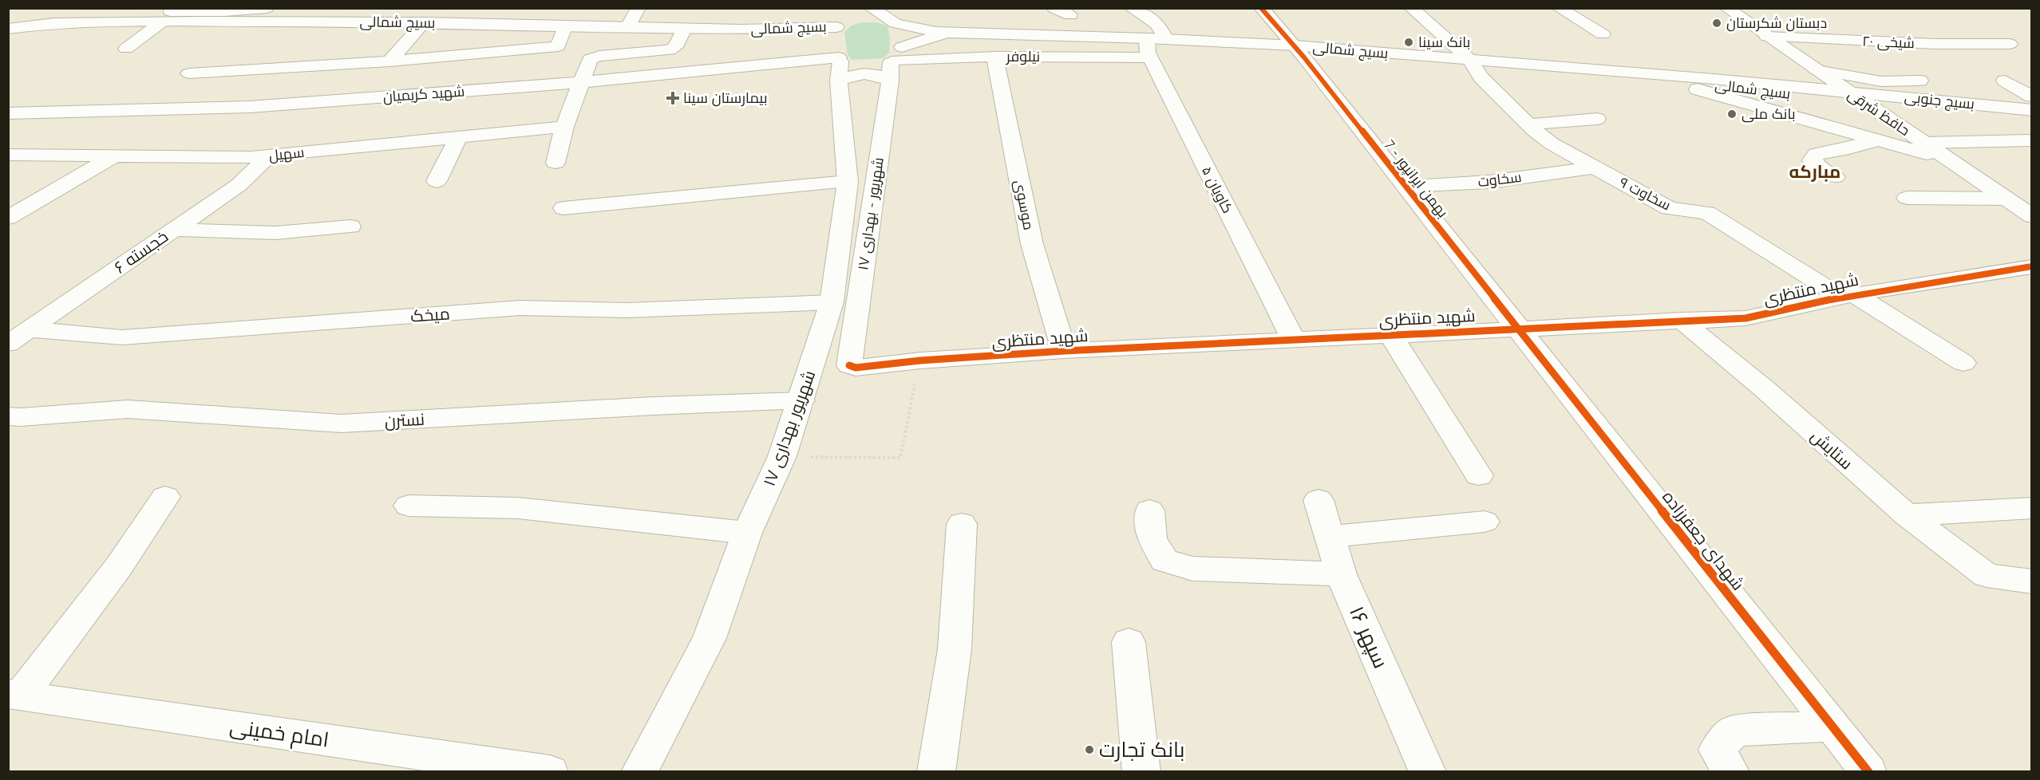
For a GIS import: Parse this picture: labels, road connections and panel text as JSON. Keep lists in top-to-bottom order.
{
  "streets": {
    "street": [
      "بسیج شمالی",
      "شیخی ۲۰",
      "نیلوفر",
      "شهید کریمیان",
      "بسیج جنوبی",
      "حافظ شرقی",
      "سهیل",
      "بهمن ایرانپور - 7",
      "سخاوت",
      "کاویان ۵",
      "سخاوت ۹",
      "موسوی",
      "۱۷ شهریور - بهداری",
      "خجسته ۶",
      "شهید منتظری",
      "میخک",
      "نسترن",
      "۱۷ شهریور بهداری",
      "ستایش",
      "شهدای جعفرزاده",
      "سپهر ۱۶",
      "امام خمینی"
    ]
  },
  "crossings": [
    ["بسیج شمالی", "نیلوفر"],
    ["بسیج شمالی", "شهید کریمیان"],
    ["بسیج شمالی", "بسیج جنوبی"],
    ["بسیج شمالی", "حافظ شرقی"],
    ["بسیج شمالی", "بهمن ایرانپور - 7"],
    ["بسیج شمالی", "کاویان ۵"],
    ["بسیج شمالی", "سخاوت ۹"],
    ["بسیج شمالی", "۱۷ شهریور - بهداری"],
    ["بسیج شمالی", "۱۷ شهریور بهداری"],
    ["شیخی ۲۰", "حافظ شرقی"],
    ["نیلوفر", "شهید کریمیان"],
    ["نیلوفر", "کاویان ۵"],
    ["نیلوفر", "موسوی"],
    ["نیلوفر", "۱۷ شهریور - بهداری"],
    ["نیلوفر", "۱۷ شهریور بهداری"],
    ["شهید کریمیان", "۱۷ شهریور - بهداری"],
    ["شهید کریمیان", "۱۷ شهریور بهداری"],
    ["بسیج جنوبی", "حافظ شرقی"],
    ["سهیل", "خجسته ۶"],
    ["بهمن ایرانپور - 7", "سخاوت"],
    ["بهمن ایرانپور - 7", "شهید منتظری"],
    ["بهمن ایرانپور - 7", "شهدای جعفرزاده"],
    ["سخاوت", "سخاوت ۹"],
    ["کاویان ۵", "شهید منتظری"],
    ["سخاوت ۹", "شهید منتظری"],
    ["موسوی", "شهید منتظری"],
    ["۱۷ شهریور - بهداری", "شهید منتظری"],
    ["۱۷ شهریور - بهداری", "۱۷ شهریور بهداری"],
    ["خجسته ۶", "میخک"],
    ["شهید منتظری", "ستایش"],
    ["شهید منتظری", "شهدای جعفرزاده"],
    ["میخک", "۱۷ شهریور بهداری"],
    ["نسترن", "۱۷ شهریور بهداری"]
  ],
  "districts": ["مبارکه"],
  "places": {
    "other": [
      "دبستان شکرستان",
      "بانک سینا",
      "بانک ملی",
      "بانک تجارت"
    ],
    "health": ["بیمارستان سینا"]
  }
}
